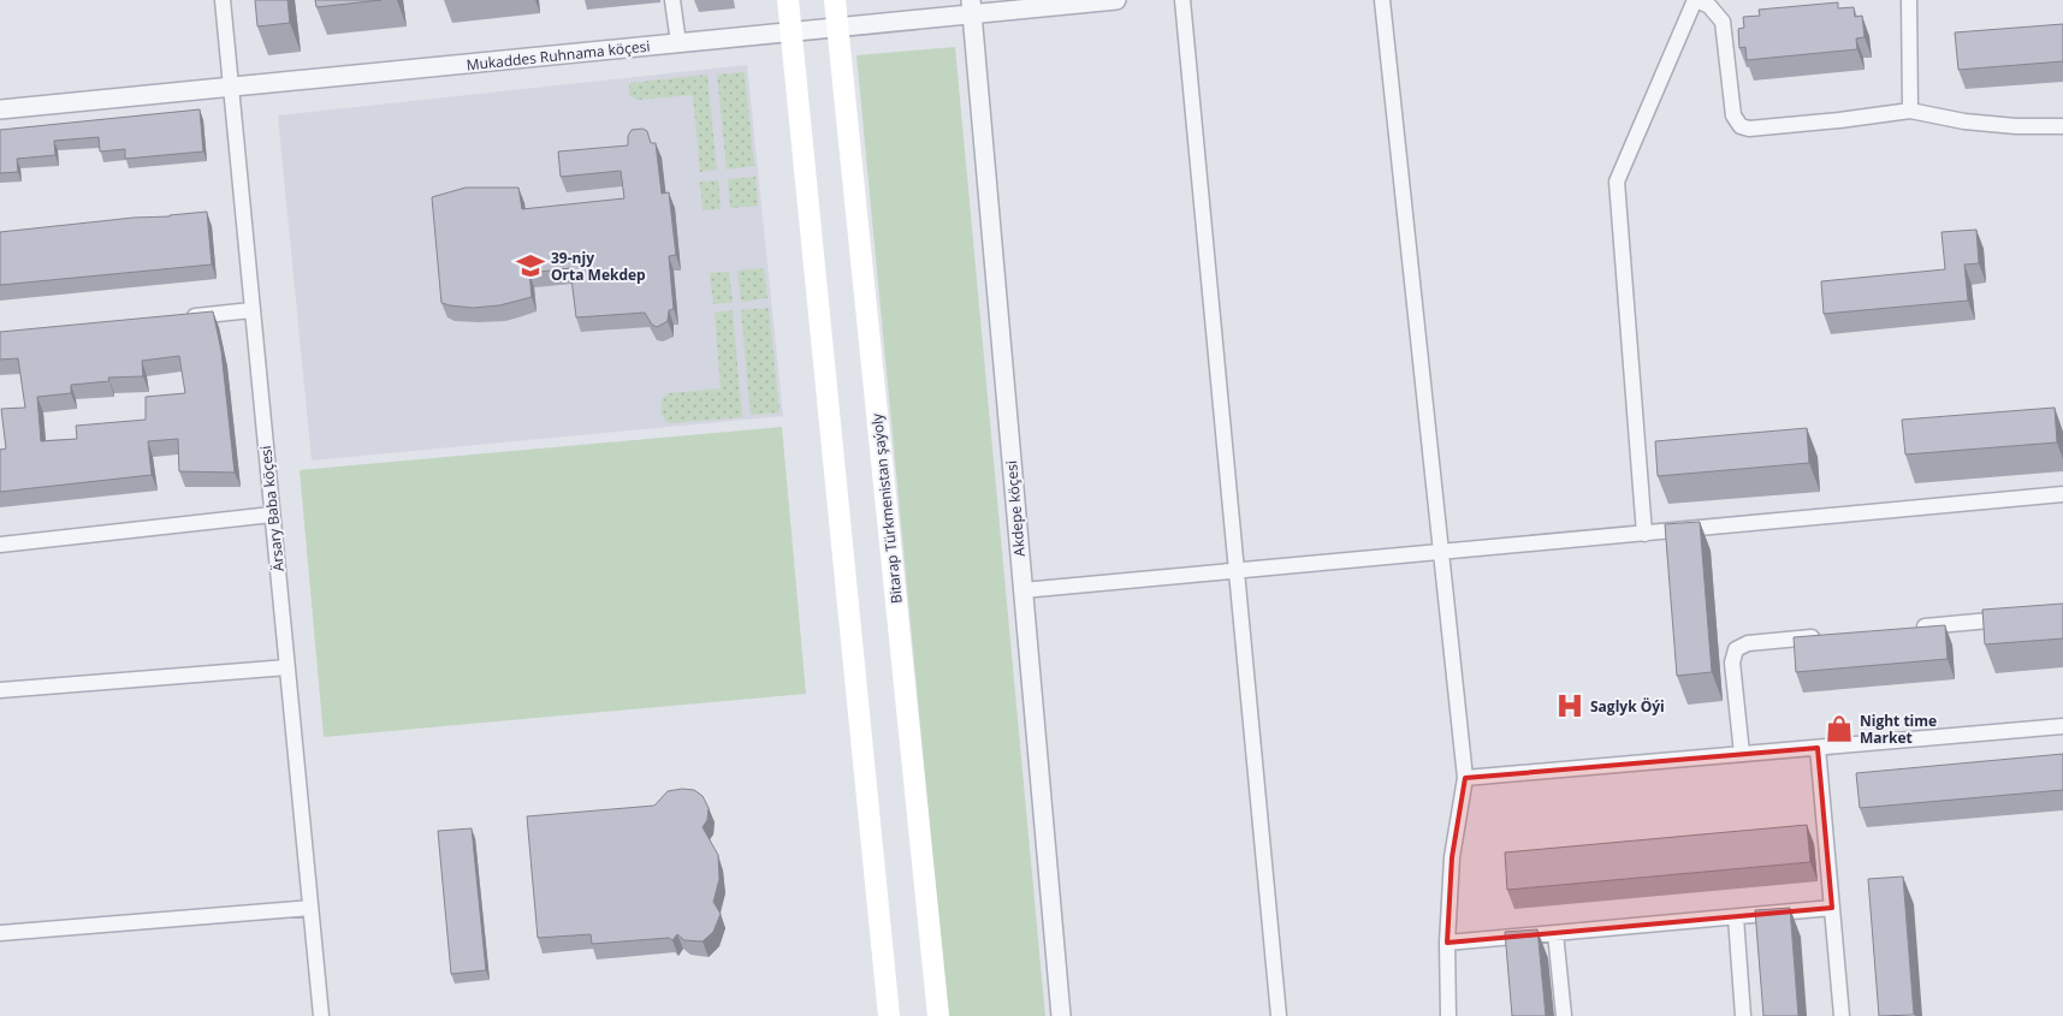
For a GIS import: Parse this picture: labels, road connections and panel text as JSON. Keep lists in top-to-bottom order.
{
  "streets": {
    "main road": ["Bitarap Türkmenistan şaýoly"],
    "street": ["Mukaddes Ruhnama köçesi", "Ärsary Baba köçesi", "Akdepe köçesi"]
  },
  "crossings": [
    ["Mukaddes Ruhnama köçesi", "Ärsary Baba köçesi"],
    ["Mukaddes Ruhnama köçesi", "Bitarap Türkmenistan şaýoly"],
    ["Mukaddes Ruhnama köçesi", "Akdepe köçesi"]
  ],
  "places": {
    "school or university": ["39-njy Orta Mekdep"],
    "hospital": ["Saglyk Öýi"],
    "shop": ["Night time Market"]
  }
}
